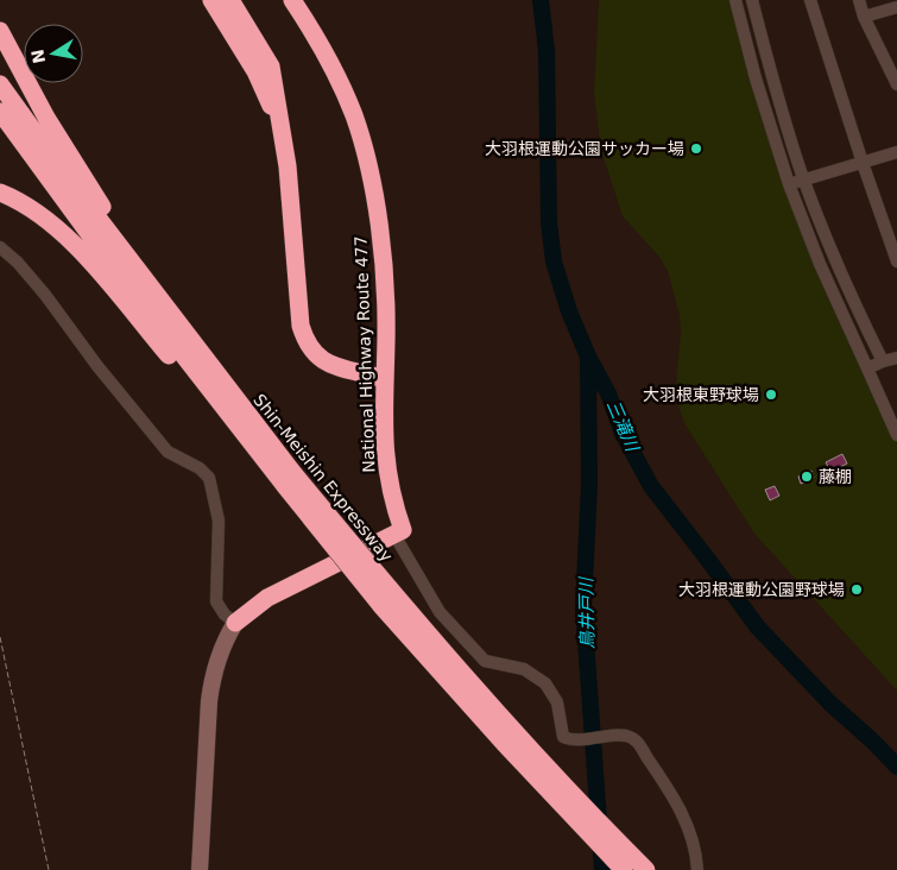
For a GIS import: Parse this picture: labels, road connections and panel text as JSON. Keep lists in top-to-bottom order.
{
  "streets": {
    "highway": ["National Highway Route 477", "Shin-Meishin Expressway"]
  },
  "water": ["三滝川", "鳥井戸川"],
  "places": [
    "大羽根運動公園サッカー場",
    "大羽根東野球場",
    "藤棚",
    "大羽根運動公園野球場"
  ],
  "north": "left"
}
